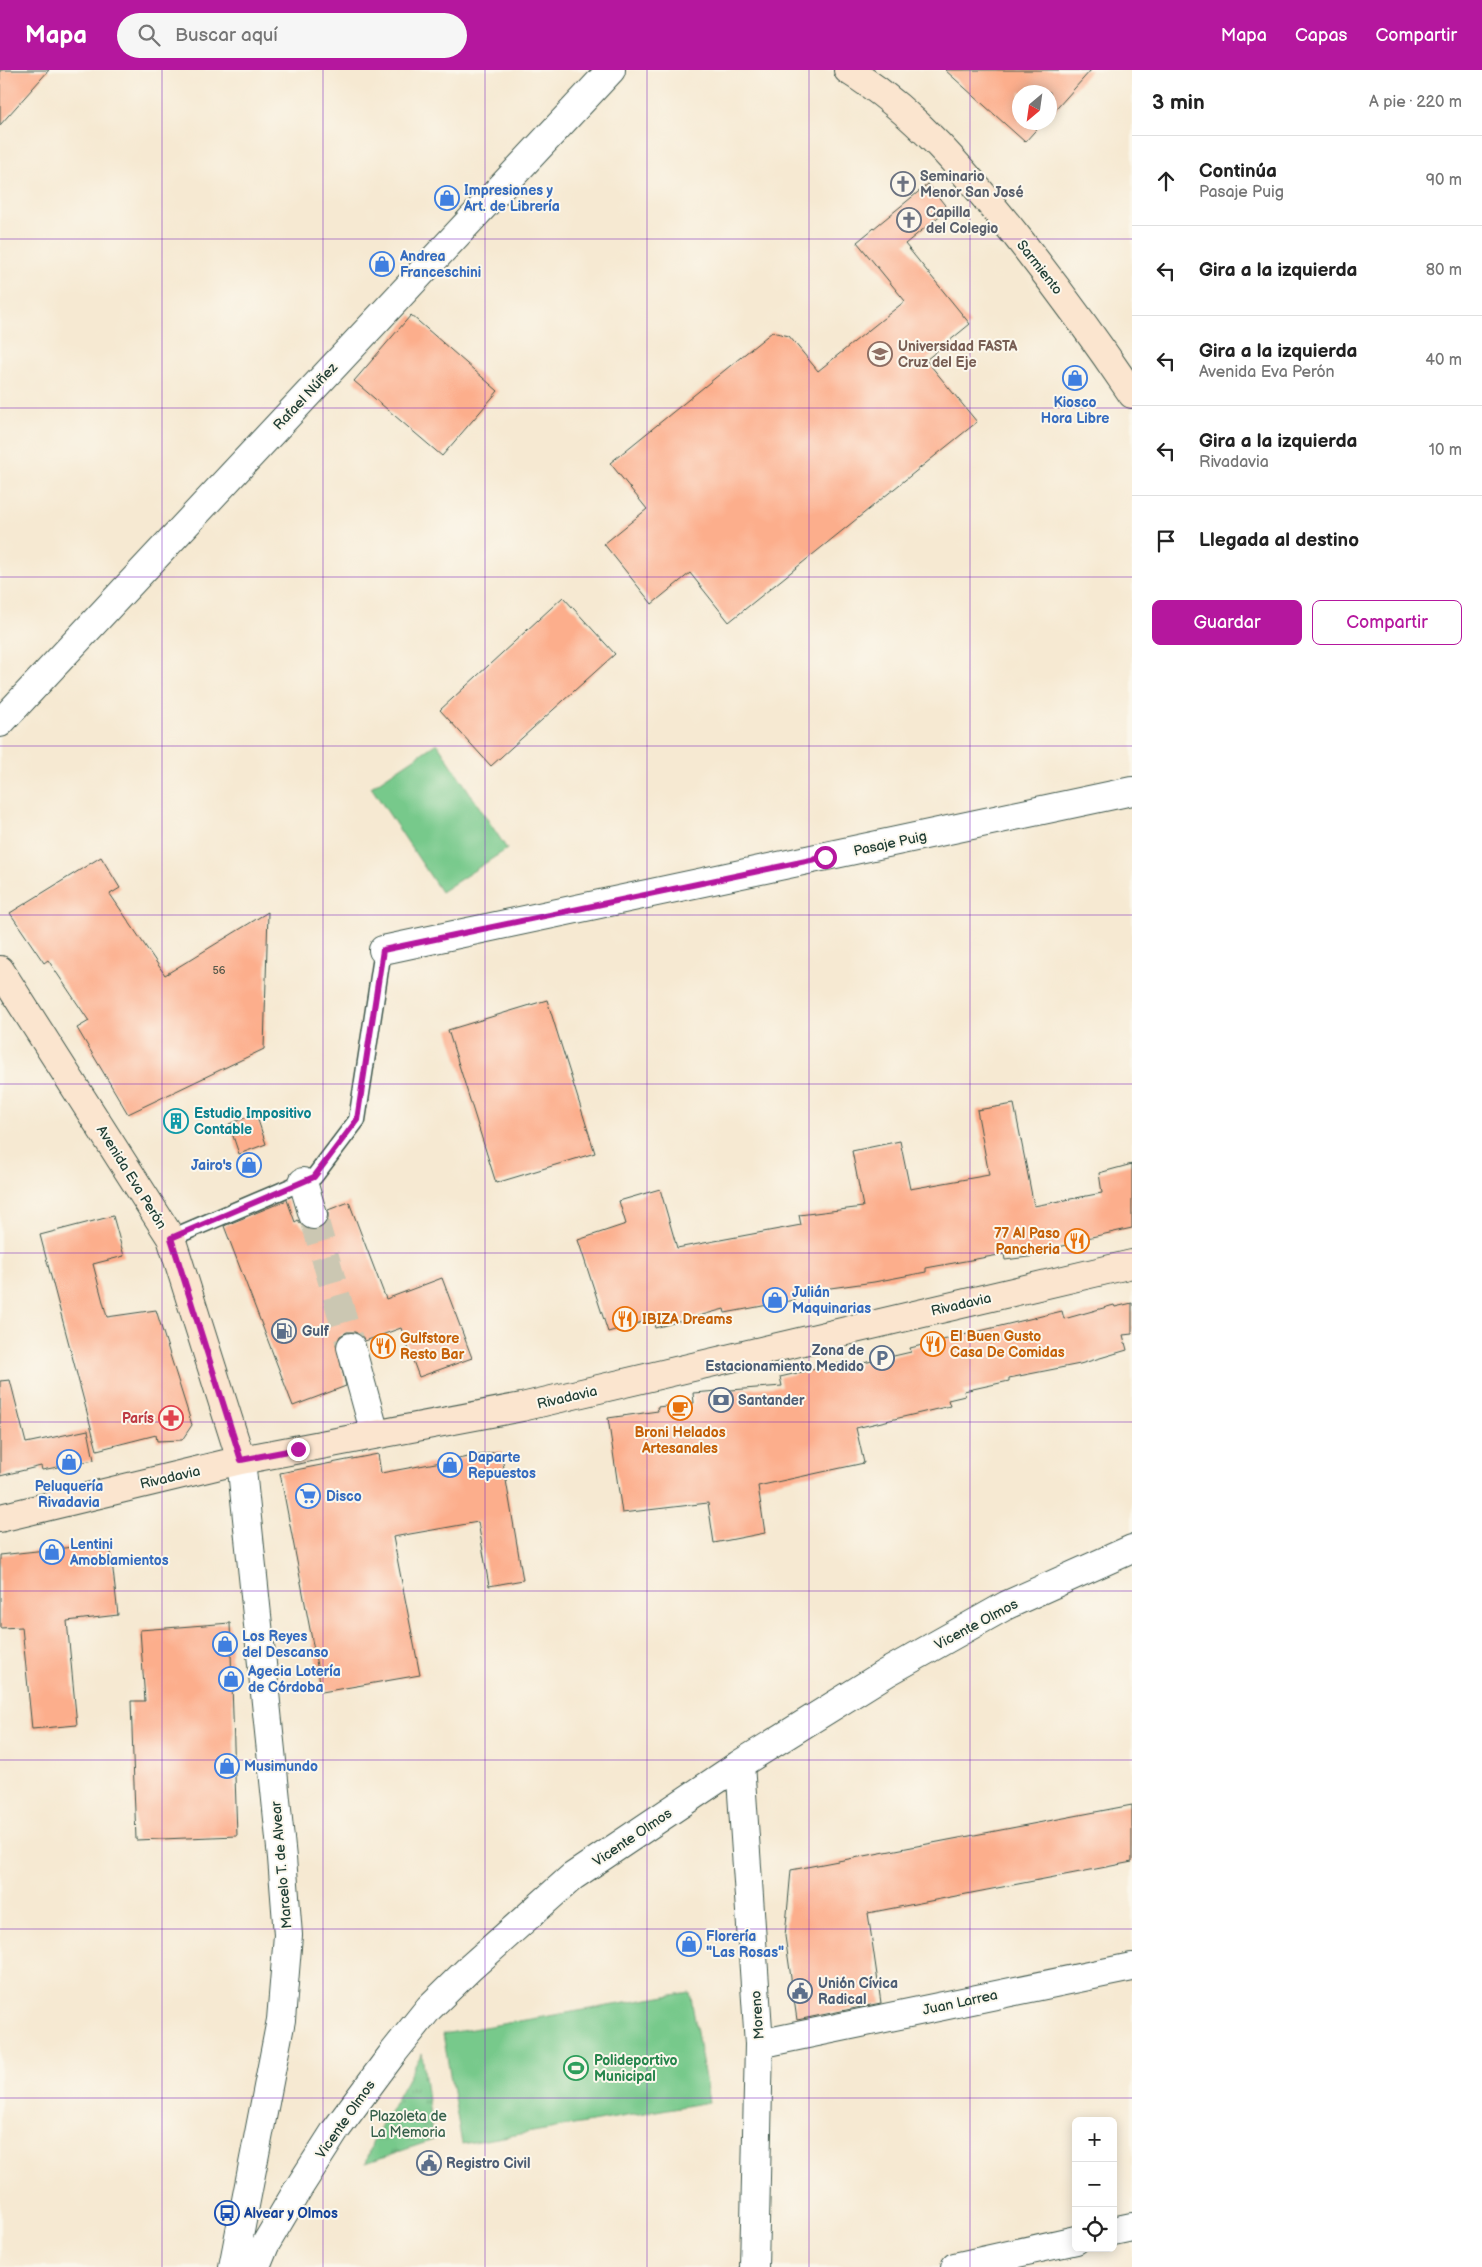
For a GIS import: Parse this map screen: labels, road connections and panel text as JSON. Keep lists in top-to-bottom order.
{
  "streets": {
    "main road": ["Sarmiento", "Avenida Eva Perón", "Rivadavia"],
    "street": [
      "Rafael Núñez",
      "Pasaje Puig",
      "Vicente Olmos",
      "Marcelo T. de Alvear",
      "Juan Larrea",
      "Moreno"
    ]
  },
  "crossings": [
    ["Avenida Eva Perón", "Rivadavia"],
    ["Avenida Eva Perón", "Marcelo T. de Alvear"],
    ["Rivadavia", "Marcelo T. de Alvear"],
    ["Vicente Olmos", "Moreno"],
    ["Juan Larrea", "Moreno"]
  ],
  "parks": ["Plazoleta de La Memoria"],
  "places": {
    "church": ["Seminario Menor San José", "Capilla del Colegio"],
    "shop": [
      "Impresiones y Art. de Librería",
      "Andrea Franceschini",
      "Kiosco Hora Libre",
      "Jairo's",
      "Julián Maquinarias",
      "Peluquería Rivadavia",
      "Daparte Repuestos",
      "Lentini Amoblamientos",
      "Los Reyes del Descanso",
      "Agecia Lotería de Córdoba",
      "Musimundo",
      "Florería \"Las Rosas\""
    ],
    "school or university": ["Universidad FASTA Cruz del Eje"],
    "building": ["Estudio Impositivo Contable"],
    "restaurant": [
      "77 Al Paso Pancheria",
      "IBIZA Dreams",
      "El Buen Gusto Casa De Comidas",
      "Gulfstore Resto Bar"
    ],
    "fuel station": ["Gulf"],
    "parking": ["Zona de Estacionamiento Medido"],
    "bank": ["Santander"],
    "cafe": ["Broni Helados Artesanales"],
    "pharmacy": ["París"],
    "supermarket": ["Disco"],
    "public building": ["Unión Cívica Radical", "Registro Civil"],
    "sports": ["Polideportivo Municipal"],
    "bus stop": ["Alvear y Olmos"]
  },
  "house_numbers": ["56"],
  "north": "bottom left",
  "page": {
    "header": "Mapa",
    "search": "Buscar aquí",
    "nav": ["Mapa", "Capas", "Compartir"],
    "heading": ["3 min", "A pie · 220 m"],
    "list": [
      ["Continúa", "Pasaje Puig", "90 m"],
      ["Gira a la izquierda", "80 m"],
      ["Gira a la izquierda", "Avenida Eva Perón", "40 m"],
      ["Gira a la izquierda", "Rivadavia", "10 m"],
      "Llegada al destino"
    ],
    "buttons": ["Guardar", "Compartir"],
    "map_buttons": ["+", "−"]
  }
}
